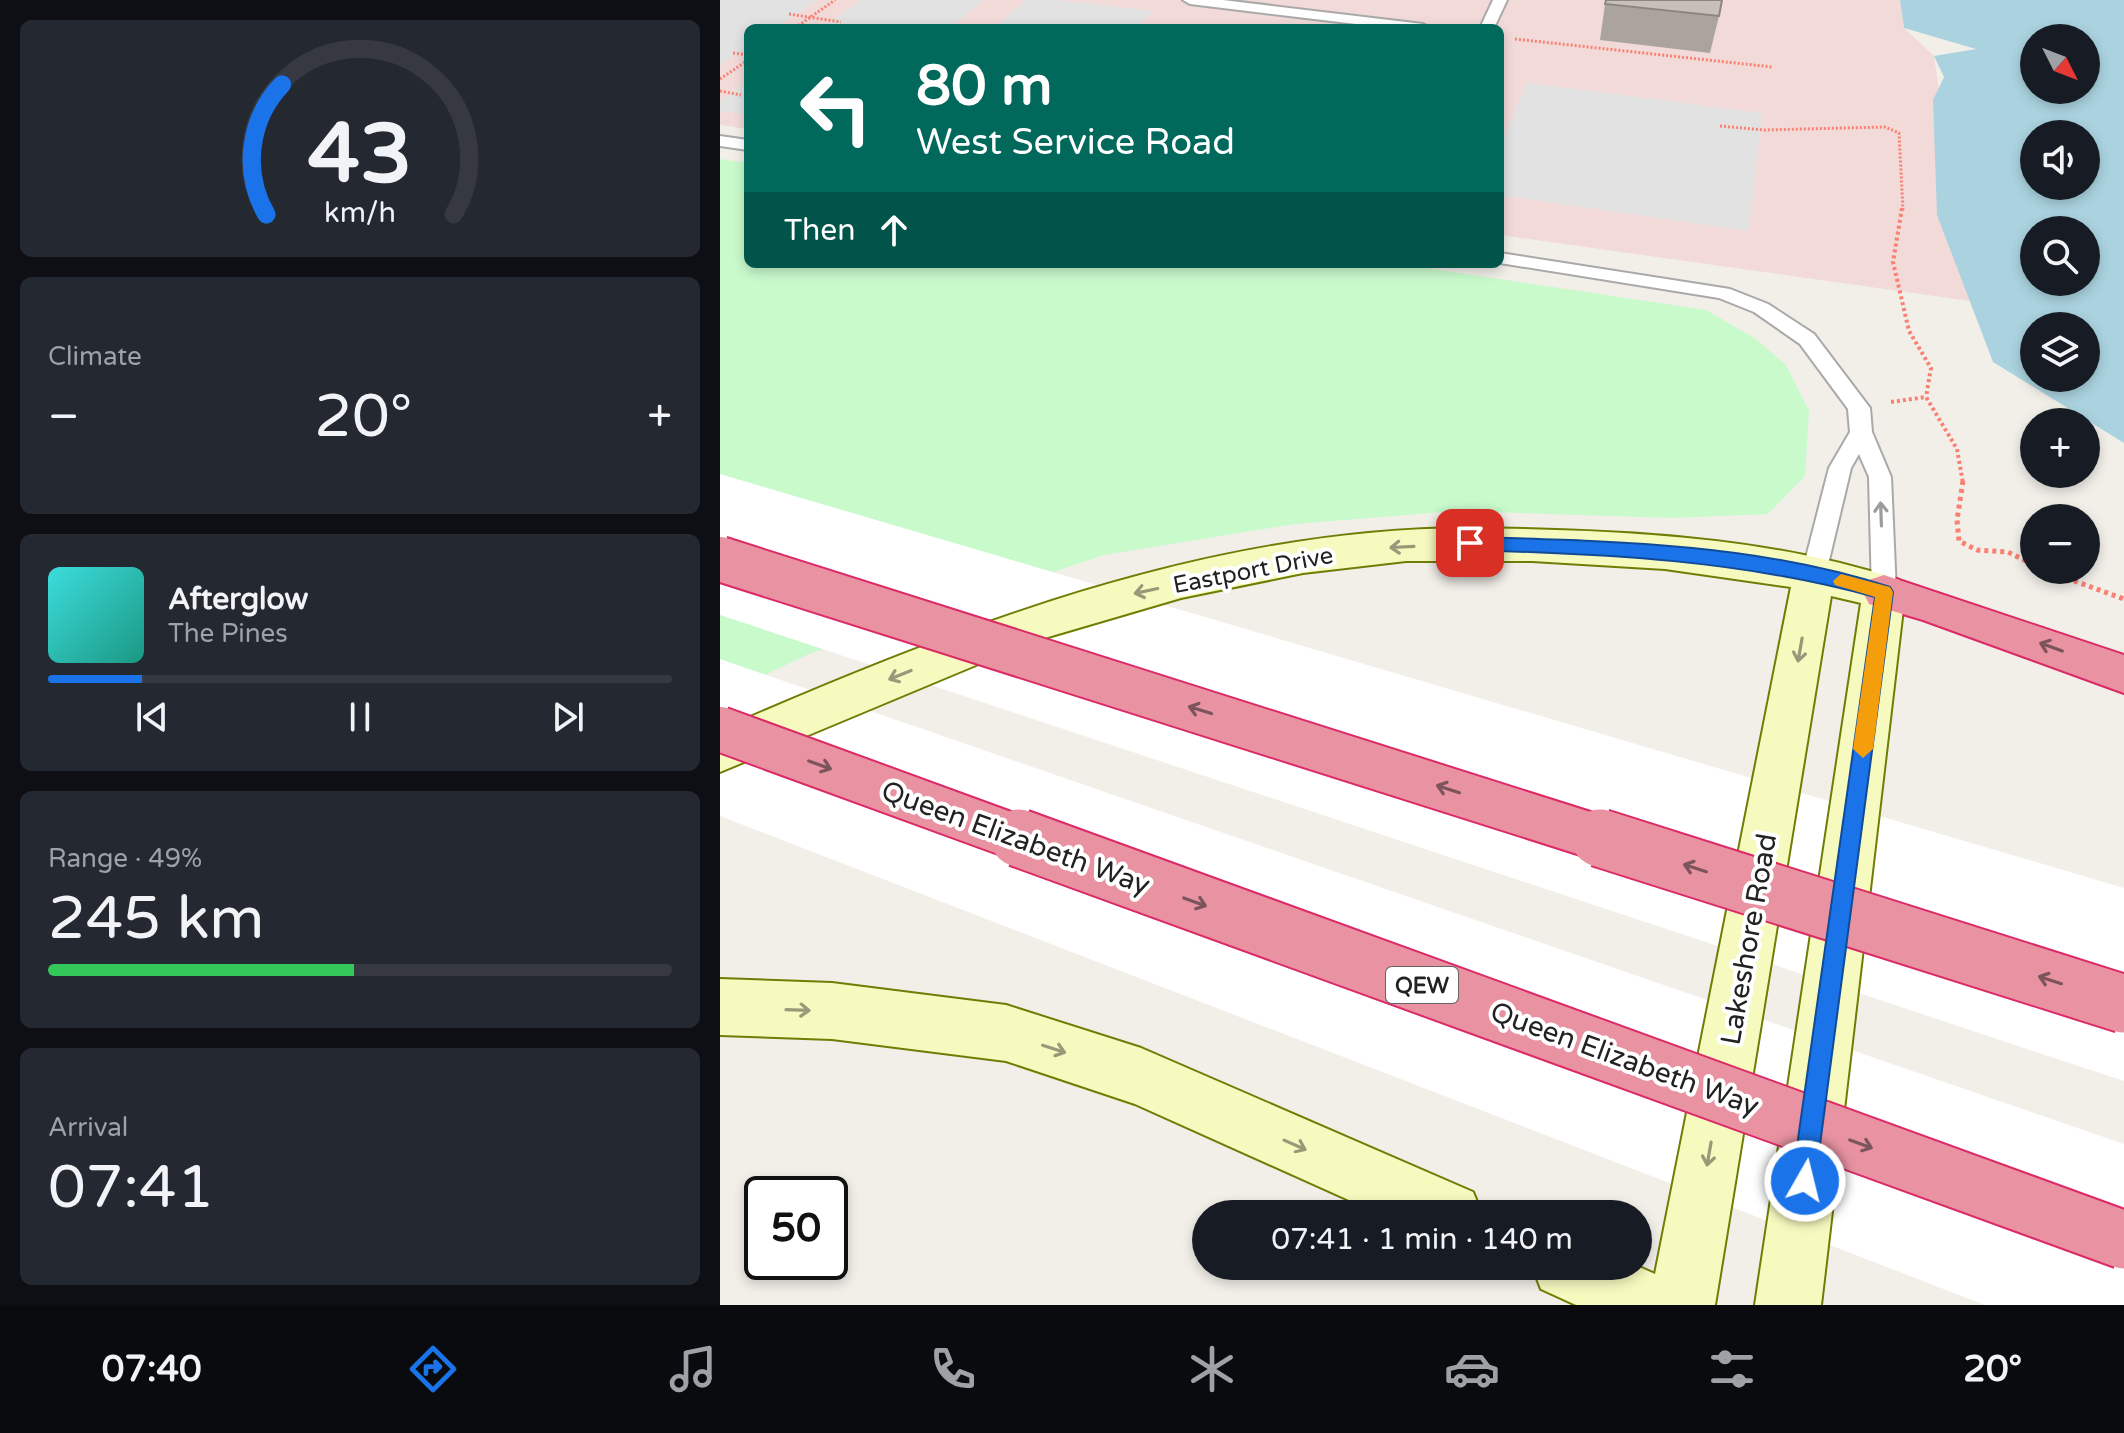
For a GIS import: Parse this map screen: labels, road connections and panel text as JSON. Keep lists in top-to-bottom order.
{
  "streets": {
    "highway": ["Queen Elizabeth Way", "QEW"],
    "main road": ["Eastport Drive", "Lakeshore Road"]
  },
  "crossings": [
    ["Eastport Drive", "Lakeshore Road"]
  ],
  "one_way": ["Eastport Drive"],
  "north": "bottom right",
  "page": {
    "map_buttons": ["+", "−"],
    "turn": ["80 m", "West Service Road"],
    "then": "Then",
    "tile": [
      "Climate",
      ["Range · 49%", "245 km"],
      ["Arrival", "07:41"]
    ],
    "heat": ["−", "20°", "+"],
    "song": ["Afterglow", "The Pines"],
    "limit": "50",
    "trip": "07:41 · 1 min · 140 m",
    "tabs": ["07:40", "20°"],
    "gauge": ["43", "km/h"]
  }
}
